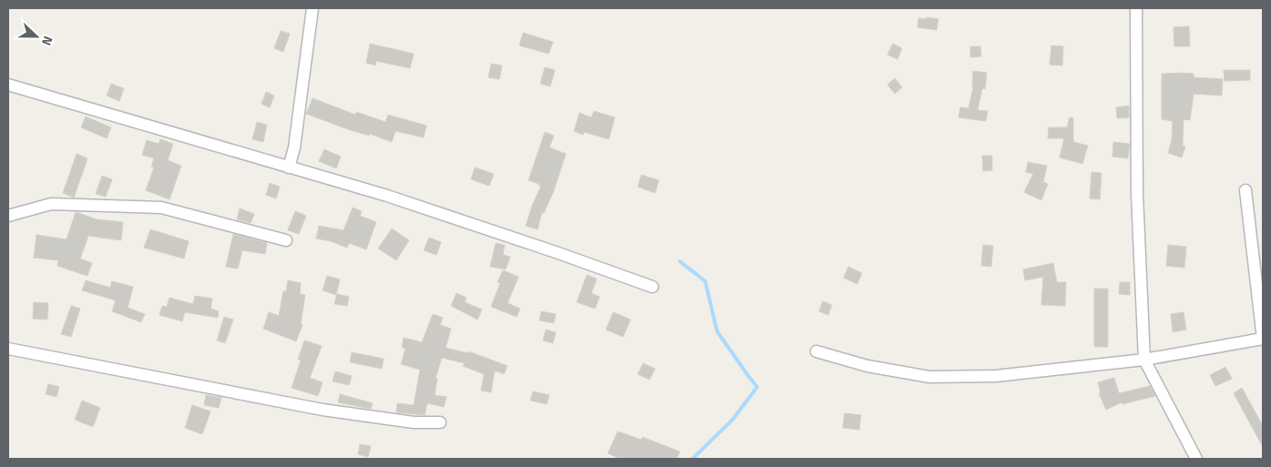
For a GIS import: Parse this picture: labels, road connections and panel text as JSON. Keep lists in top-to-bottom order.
{
  "north": "right"
}
